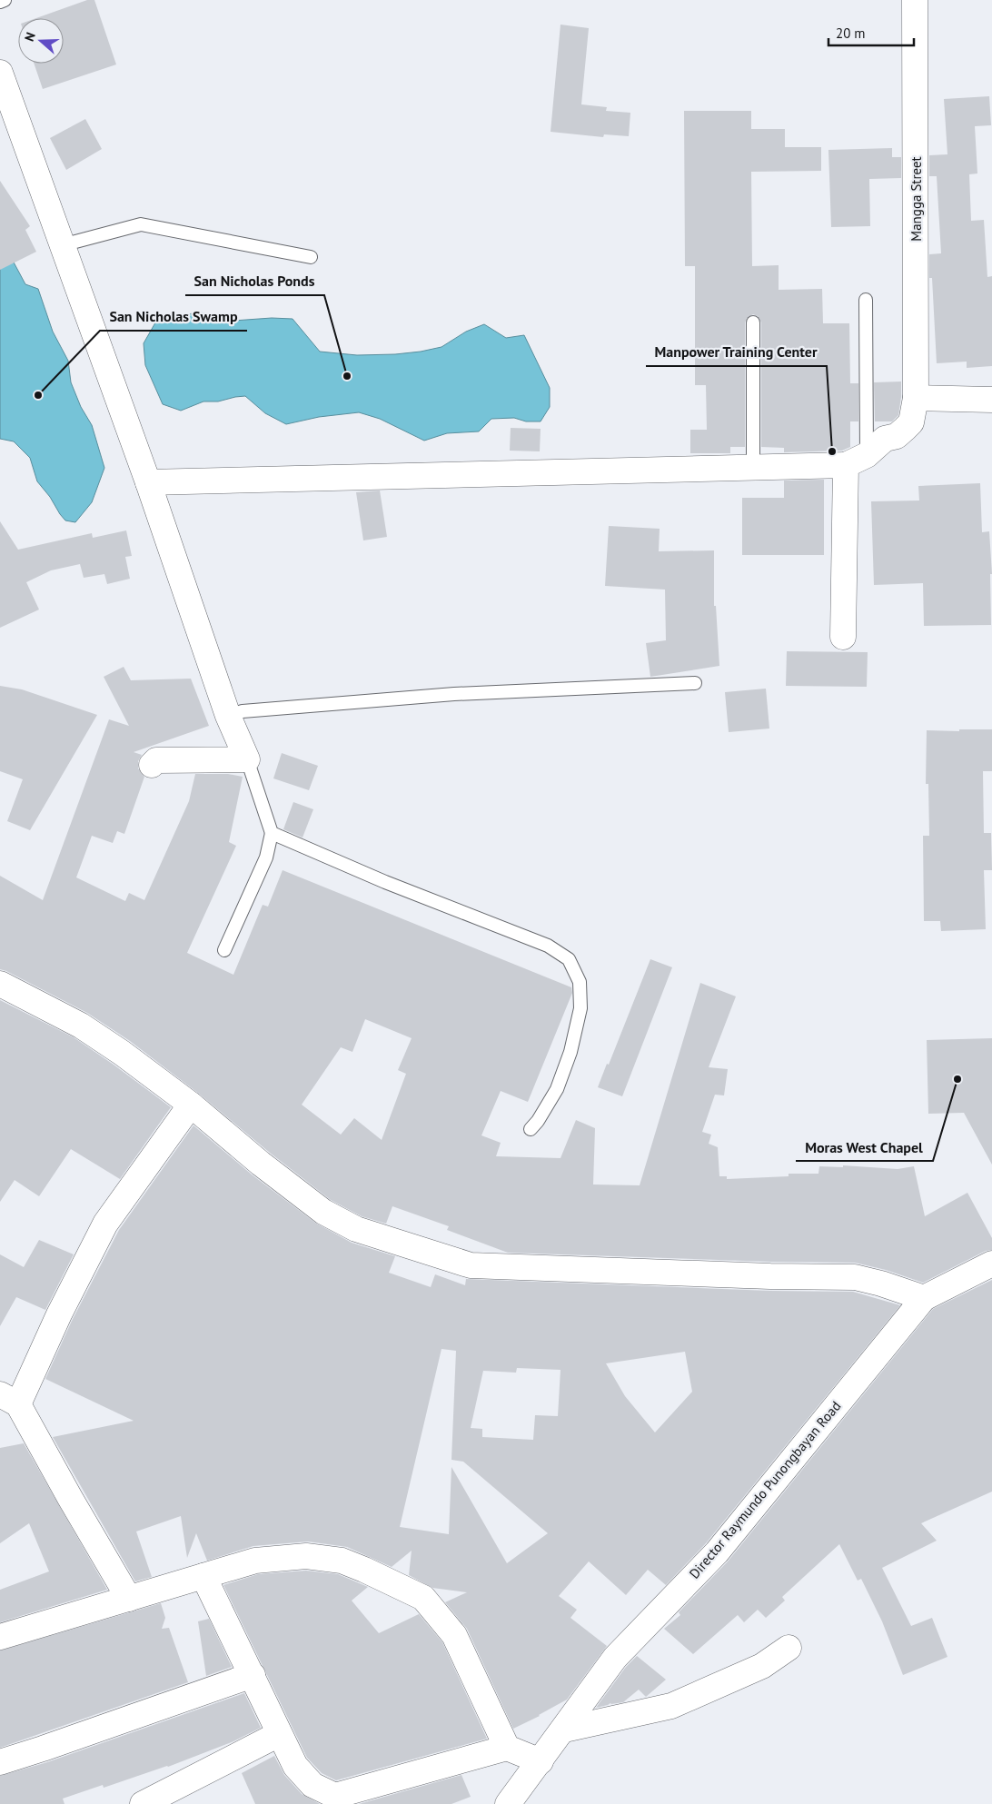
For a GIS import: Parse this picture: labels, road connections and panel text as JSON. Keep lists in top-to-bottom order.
{
  "streets": {
    "street": ["Mangga Street", "Director Raymundo Punongbayan Road"]
  },
  "places": [
    "San Nicholas Ponds",
    "San Nicholas Swamp",
    "Manpower Training Center",
    "Moras West Chapel"
  ],
  "scale_bar": "20 m",
  "north": "left"
}
